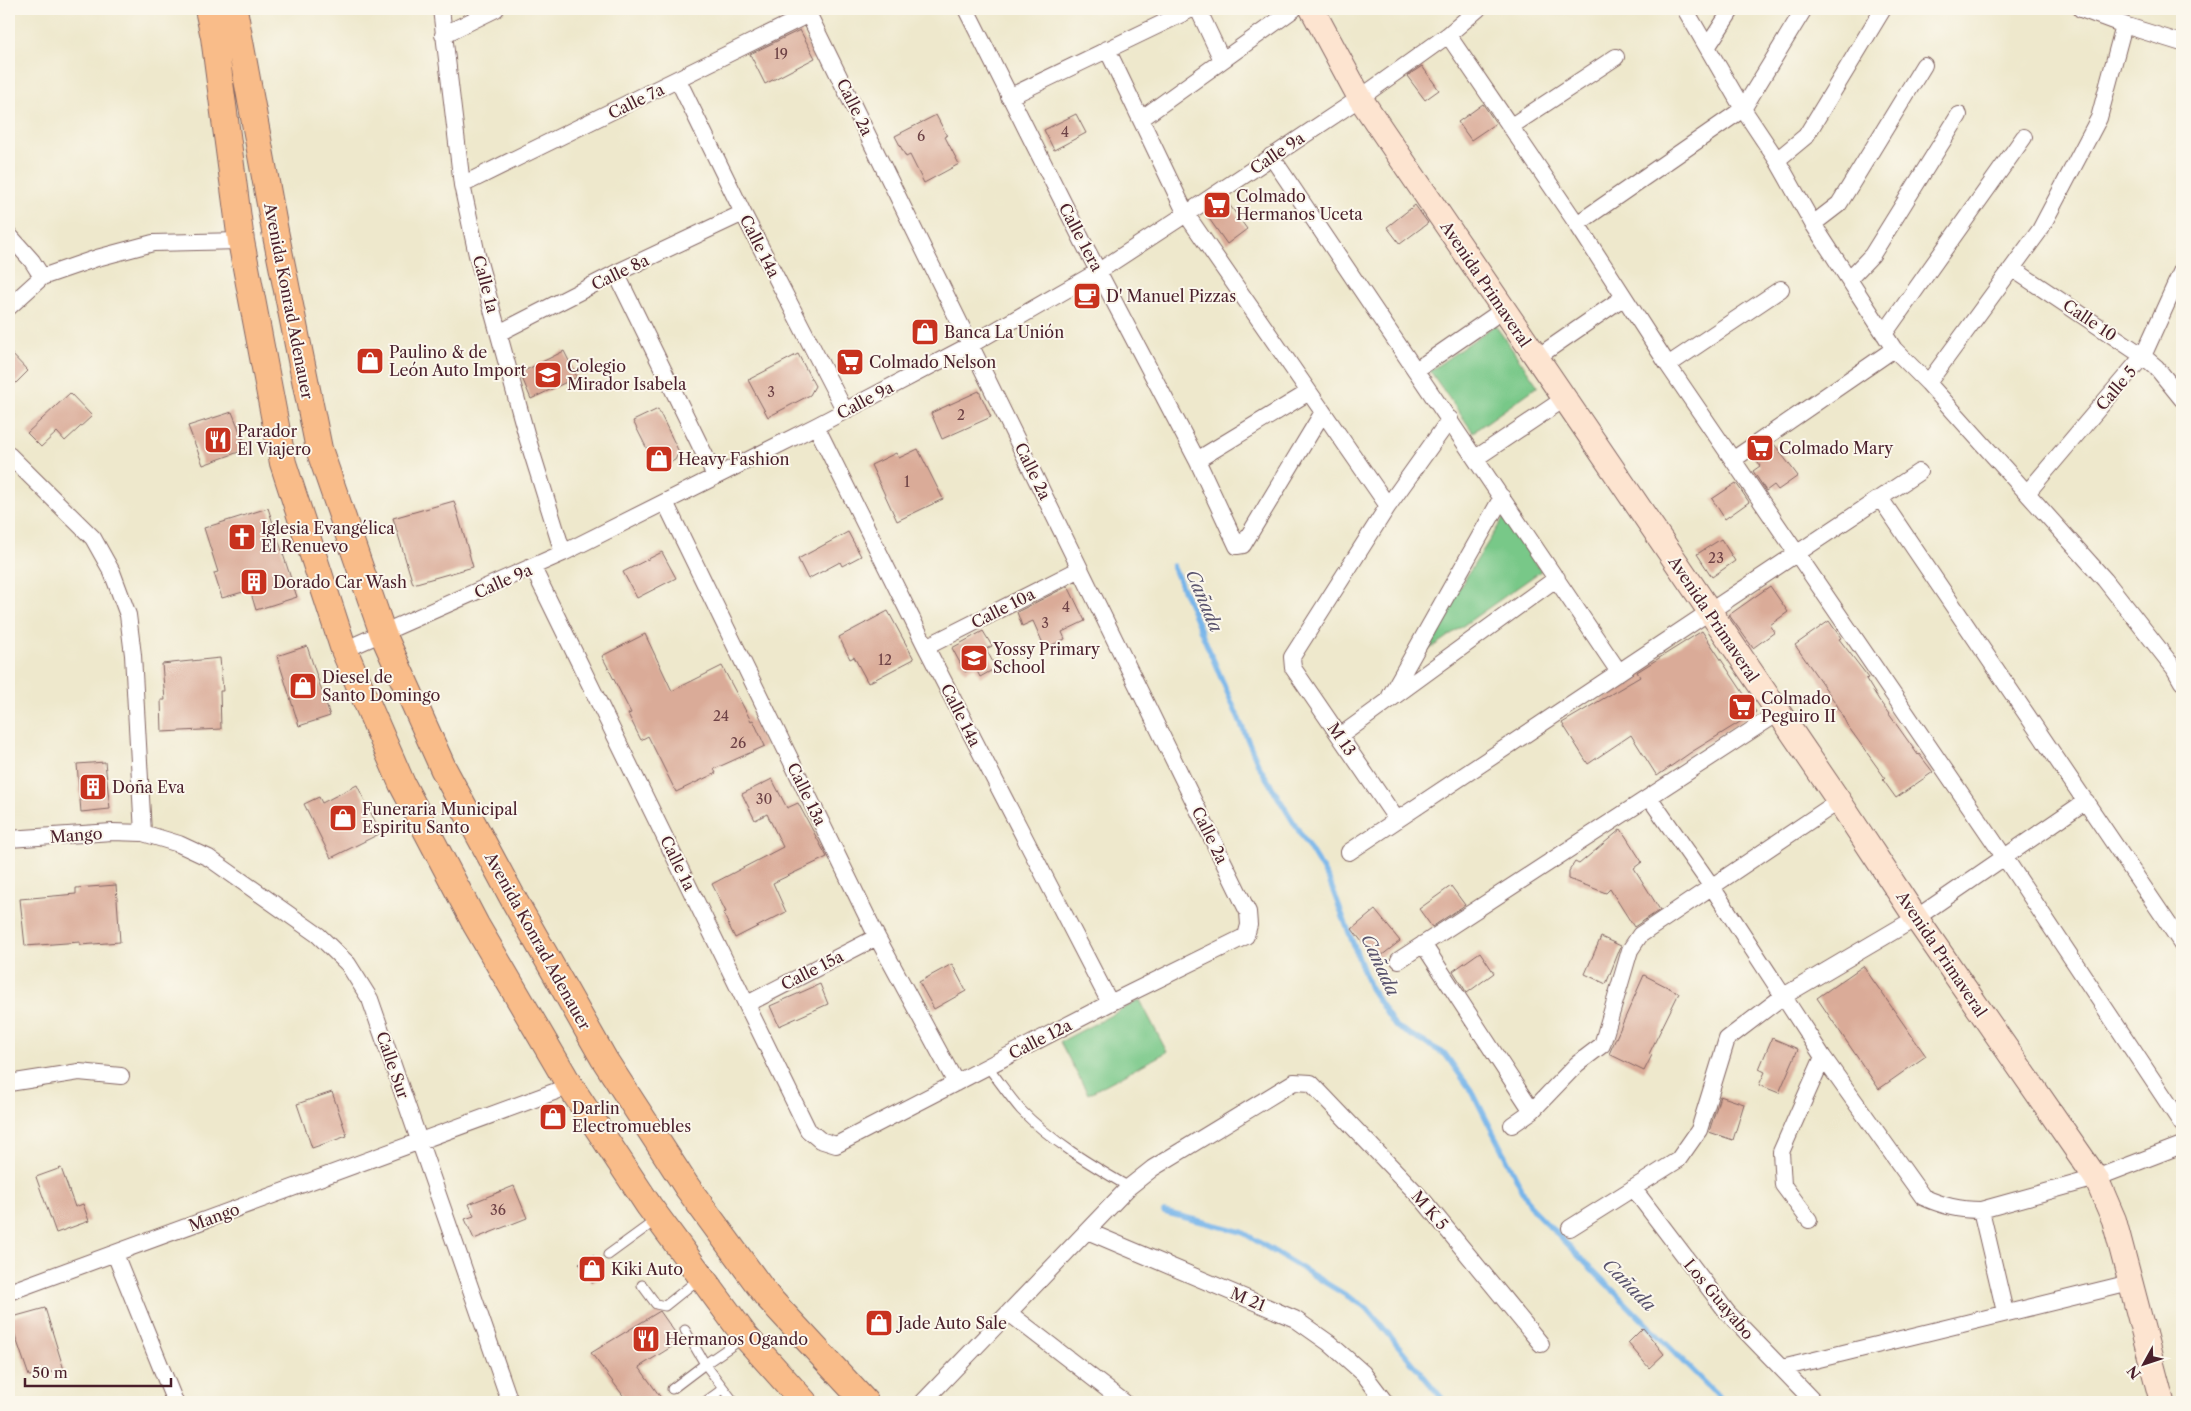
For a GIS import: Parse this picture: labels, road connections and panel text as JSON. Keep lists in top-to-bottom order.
{
  "streets": {
    "main road": ["Avenida Konrad Adenauer"],
    "street": [
      "Calle 7a",
      "Calle 2a",
      "Calle 9a",
      "Calle 1era",
      "Calle 14a",
      "Calle 8a",
      "Calle 1a",
      "Avenida Primaveral",
      "Calle 10",
      "Calle 5",
      "Calle 10a",
      "M 13",
      "Calle 13a",
      "Mango",
      "Calle 15a",
      "Calle 12a",
      "Calle Sur",
      "M K 5",
      "M 21",
      "Los Guayabo"
    ]
  },
  "crossings": [
    ["Calle 7a", "Calle 2a"],
    ["Calle 7a", "Calle 14a"],
    ["Calle 7a", "Calle 1a"],
    ["Calle 2a", "Calle 9a"],
    ["Calle 2a", "Calle 10a"],
    ["Calle 2a", "Calle 12a"],
    ["Calle 9a", "Calle 1era"],
    ["Calle 9a", "Calle 14a"],
    ["Calle 9a", "Calle 1a"],
    ["Calle 9a", "Avenida Primaveral"],
    ["Calle 9a", "Avenida Konrad Adenauer"],
    ["Calle 9a", "Calle 13a"],
    ["Calle 14a", "Calle 8a"],
    ["Calle 14a", "Calle 10a"],
    ["Calle 14a", "Calle 12a"],
    ["Calle 8a", "Calle 1a"],
    ["Calle 1a", "Calle 15a"],
    ["Calle 1a", "Calle 12a"],
    ["Avenida Konrad Adenauer", "Mango"],
    ["Calle 10", "Calle 5"],
    ["Calle 13a", "Calle 15a"],
    ["Calle 13a", "Calle 12a"],
    ["Mango", "Calle Sur"]
  ],
  "water": ["Cañada"],
  "places": {
    "supermarket": [
      "Colmado Hermanos Uceta",
      "Colmado Nelson",
      "Colmado Mary",
      "Colmado Peguiro II"
    ],
    "cafe": ["D' Manuel Pizzas"],
    "shop": [
      "Banca La Unión",
      "Paulino & de León Auto Import",
      "Heavy Fashion",
      "Diesel de Santo Domingo",
      "Funeraria Municipal Espiritu Santo",
      "Darlin Electromuebles",
      "Kiki Auto",
      "Jade Auto Sale"
    ],
    "school or university": ["Colegio Mirador Isabela", "Yossy Primary School"],
    "restaurant": ["Parador El Viajero", "Hermanos Ogando"],
    "church": ["Iglesia Evangélica El Renuevo"],
    "building": ["Dorado Car Wash", "Doña Eva"]
  },
  "house_numbers": [
    "19",
    "4",
    "6",
    "3",
    "2",
    "1",
    "23",
    "4",
    "3",
    "12",
    "24",
    "26",
    "30",
    "36"
  ],
  "scale_bar": "50 m",
  "north": "bottom left"
}
